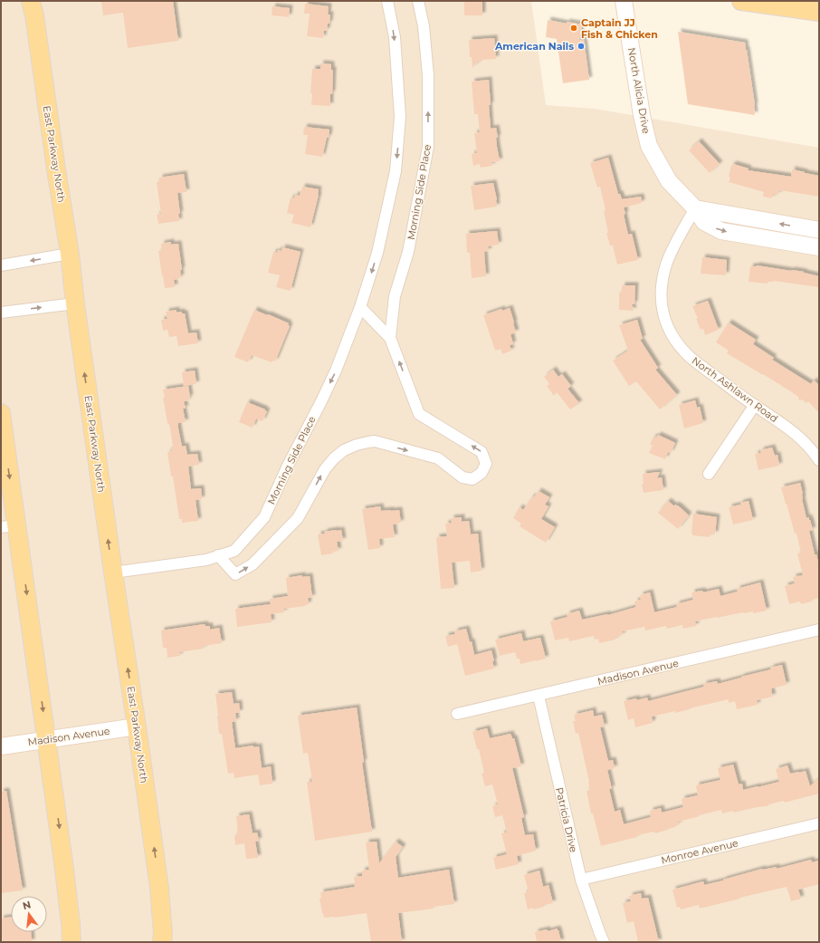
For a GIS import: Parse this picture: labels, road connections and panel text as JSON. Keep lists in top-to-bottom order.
{
  "streets": {
    "main road": ["North Alicia Drive", "East Parkway North", "Madison Avenue"],
    "street": [
      "Morning Side Place",
      "North Ashlawn Road",
      "Patricia Drive",
      "Monroe Avenue"
    ]
  },
  "crossings": [
    ["North Alicia Drive", "North Ashlawn Road"],
    ["East Parkway North", "Morning Side Place"],
    ["East Parkway North", "Madison Avenue"],
    ["Madison Avenue", "Patricia Drive"],
    ["Patricia Drive", "Monroe Avenue"]
  ],
  "places": ["Captain JJ Fish & Chicken", "American Nails"],
  "north": "top"
}
